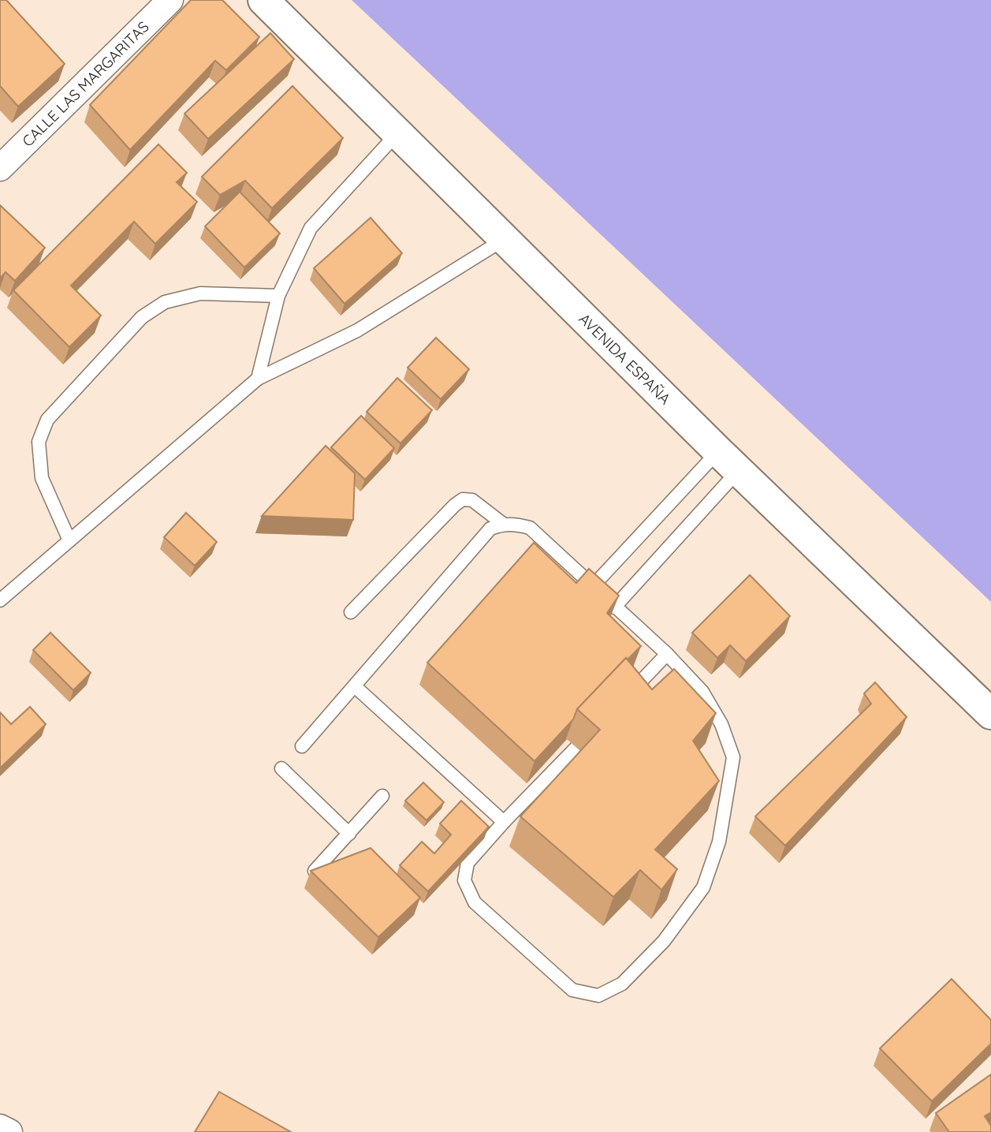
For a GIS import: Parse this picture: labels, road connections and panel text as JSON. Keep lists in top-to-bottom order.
{
  "streets": {
    "street": ["CALLE LAS MARGARITAS", "AVENIDA ESPAÑA"]
  }
}
